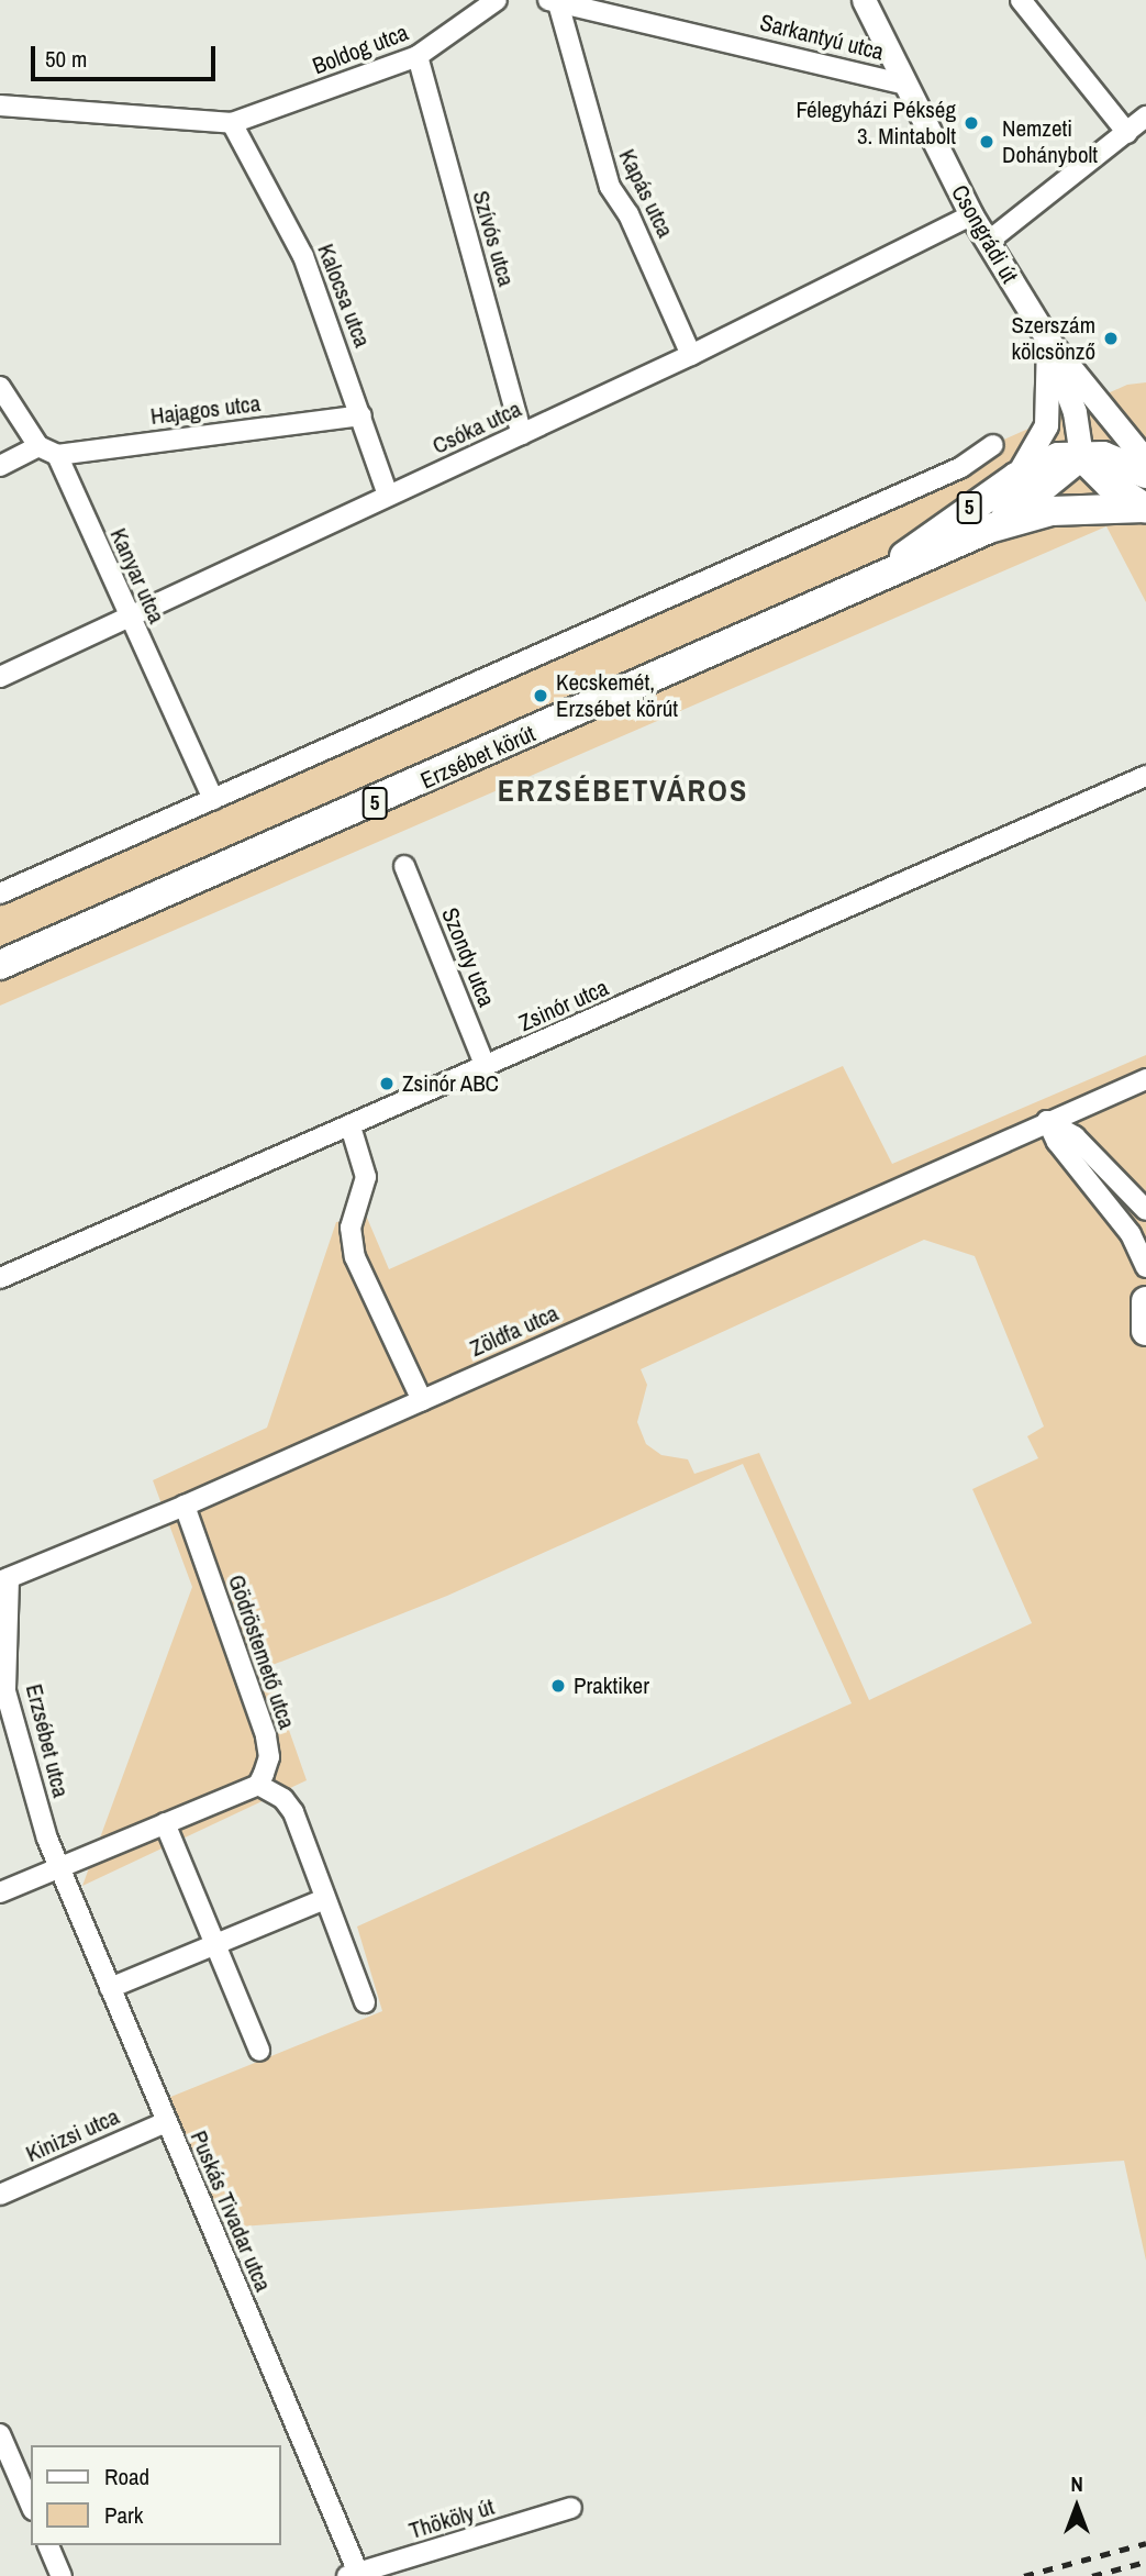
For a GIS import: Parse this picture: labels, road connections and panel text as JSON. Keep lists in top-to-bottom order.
{
  "streets": {
    "main road": ["5", "Erzsébet körút"],
    "street": [
      "Sarkantyú utca",
      "Boldog utca",
      "Kapás utca",
      "Csongrádi út",
      "Szívós utca",
      "Kalocsa utca",
      "Hajagos utca",
      "Csóka utca",
      "Kanyar utca",
      "Szondy utca",
      "Zsinór utca",
      "Zöldfa utca",
      "Gödröstemető utca",
      "Erzsébet utca",
      "Kinizsi utca",
      "Puskás Tivadar utca",
      "Thököly út"
    ]
  },
  "crossings": [
    ["Sarkantyú utca", "Kapás utca"],
    ["Sarkantyú utca", "Csongrádi út"],
    ["Boldog utca", "Szívós utca"],
    ["Boldog utca", "Kalocsa utca"],
    ["Kapás utca", "Csóka utca"],
    ["Csongrádi út", "Csóka utca"],
    ["Csongrádi út", "5"],
    ["Csongrádi út", "Erzsébet körút"],
    ["Szívós utca", "Csóka utca"],
    ["Kalocsa utca", "Hajagos utca"],
    ["Kalocsa utca", "Csóka utca"],
    ["Hajagos utca", "Kanyar utca"],
    ["Csóka utca", "Kanyar utca"],
    ["5", "Erzsébet körút"],
    ["Szondy utca", "Zsinór utca"],
    ["Zöldfa utca", "Gödröstemető utca"],
    ["Zöldfa utca", "Erzsébet utca"],
    ["Erzsébet utca", "Puskás Tivadar utca"],
    ["Kinizsi utca", "Puskás Tivadar utca"],
    ["Puskás Tivadar utca", "Thököly út"]
  ],
  "districts": ["ERZSÉBETVÁROS"],
  "places": [
    "Félegyházi Pékség 3. Mintabolt",
    "Nemzeti Dohánybolt",
    "Szerszám kölcsönző",
    "Kecskemét, Erzsébet körút",
    "Zsinór ABC",
    "Praktiker"
  ],
  "legend": ["Road", "Park"],
  "scale_bar": "50 m",
  "north": "top"
}
